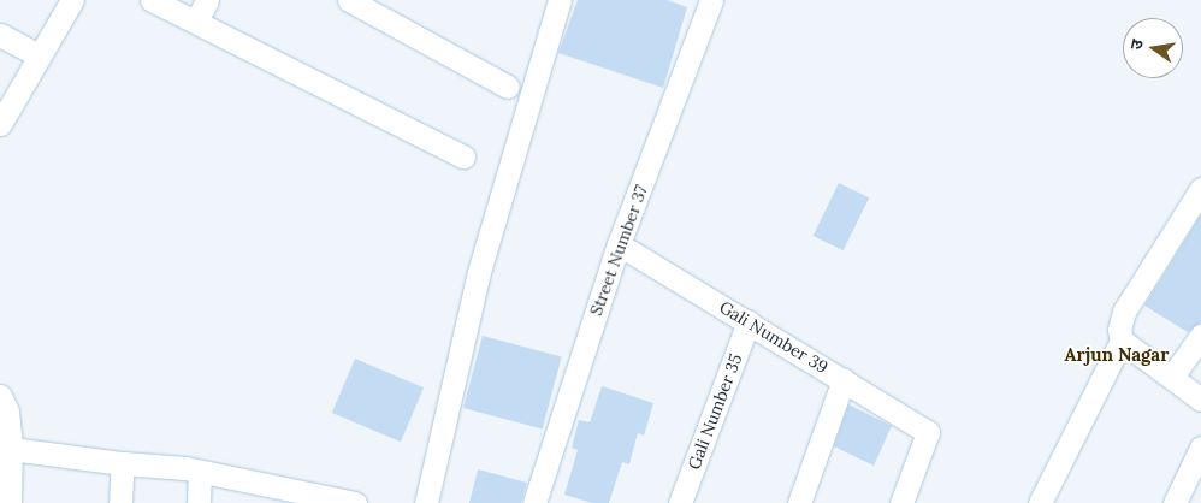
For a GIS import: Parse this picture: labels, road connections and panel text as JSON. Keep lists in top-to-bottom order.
{
  "streets": {
    "street": ["Street Number 37", "Gali Number 39", "Gali Number 35"]
  },
  "crossings": [
    ["Street Number 37", "Gali Number 39"],
    ["Gali Number 39", "Gali Number 35"]
  ],
  "districts": ["Arjun Nagar"],
  "north": "left"
}
